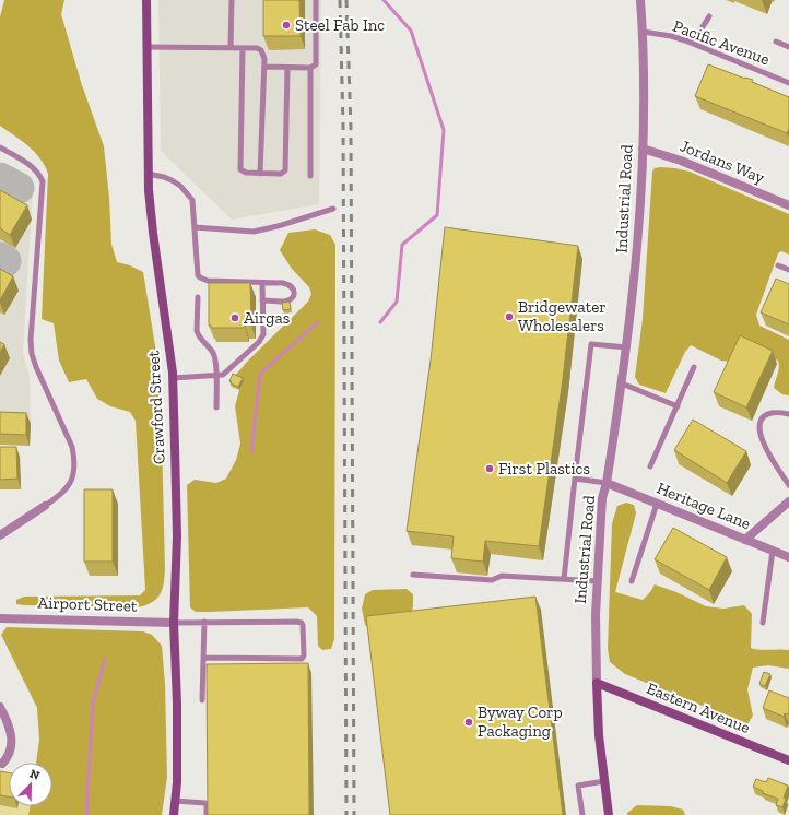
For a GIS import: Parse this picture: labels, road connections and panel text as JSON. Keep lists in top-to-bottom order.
{
  "streets": {
    "main road": ["Industrial Road", "Crawford Street", "Eastern Avenue"],
    "street": ["Jordans Way", "Heritage Lane", "Airport Street"],
    "lane": ["Pacific Avenue"]
  },
  "crossings": [
    ["Pacific Avenue", "Industrial Road"],
    ["Jordans Way", "Industrial Road"],
    ["Industrial Road", "Heritage Lane"],
    ["Industrial Road", "Eastern Avenue"],
    ["Crawford Street", "Airport Street"]
  ],
  "places": [
    "Steel Fab Inc",
    "Bridgewater Wholesalers",
    "Airgas",
    "First Plastics",
    "Byway Corp Packaging"
  ],
  "north": "top right"
}
